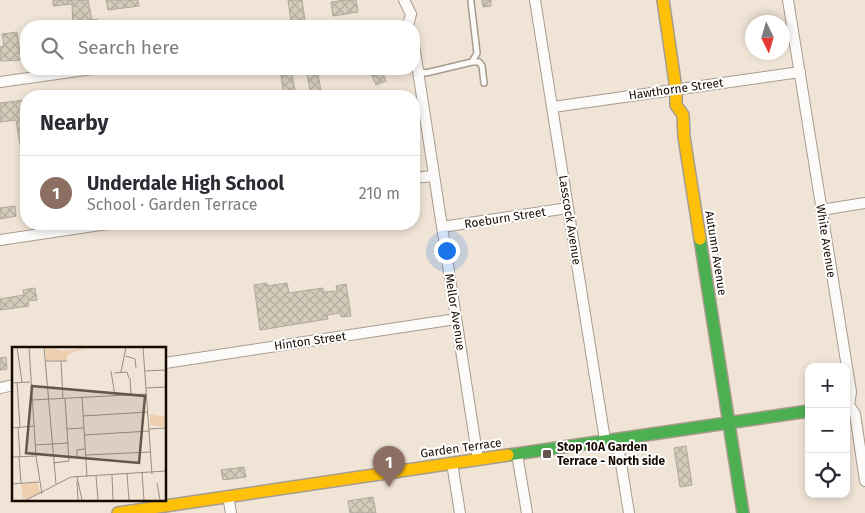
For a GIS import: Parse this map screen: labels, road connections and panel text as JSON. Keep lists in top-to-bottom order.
{
  "streets": {
    "street": [
      "Hawthorne Street",
      "Roeburn Street",
      "Lasscock Avenue",
      "White Avenue",
      "Autumn Avenue",
      "Mellor Avenue",
      "Hinton Street",
      "Garden Terrace"
    ]
  },
  "crossings": [
    ["Hawthorne Street", "Lasscock Avenue"],
    ["Hawthorne Street", "White Avenue"],
    ["Hawthorne Street", "Autumn Avenue"],
    ["Roeburn Street", "Lasscock Avenue"],
    ["Roeburn Street", "Mellor Avenue"],
    ["Lasscock Avenue", "Garden Terrace"],
    ["Autumn Avenue", "Garden Terrace"],
    ["Mellor Avenue", "Hinton Street"],
    ["Mellor Avenue", "Garden Terrace"]
  ],
  "places": {
    "transit": ["Stop 10A Garden Terrace - North side"]
  },
  "north": "bottom",
  "page": {
    "search": "Search here",
    "heading": "Nearby",
    "list": [
      {
        "mark": "1",
        "name": "Underdale High School",
        "note": "School · Garden Terrace",
        "value": "210 m"
      }
    ],
    "map_buttons": ["+", "−"],
    "pins": "1"
  }
}
